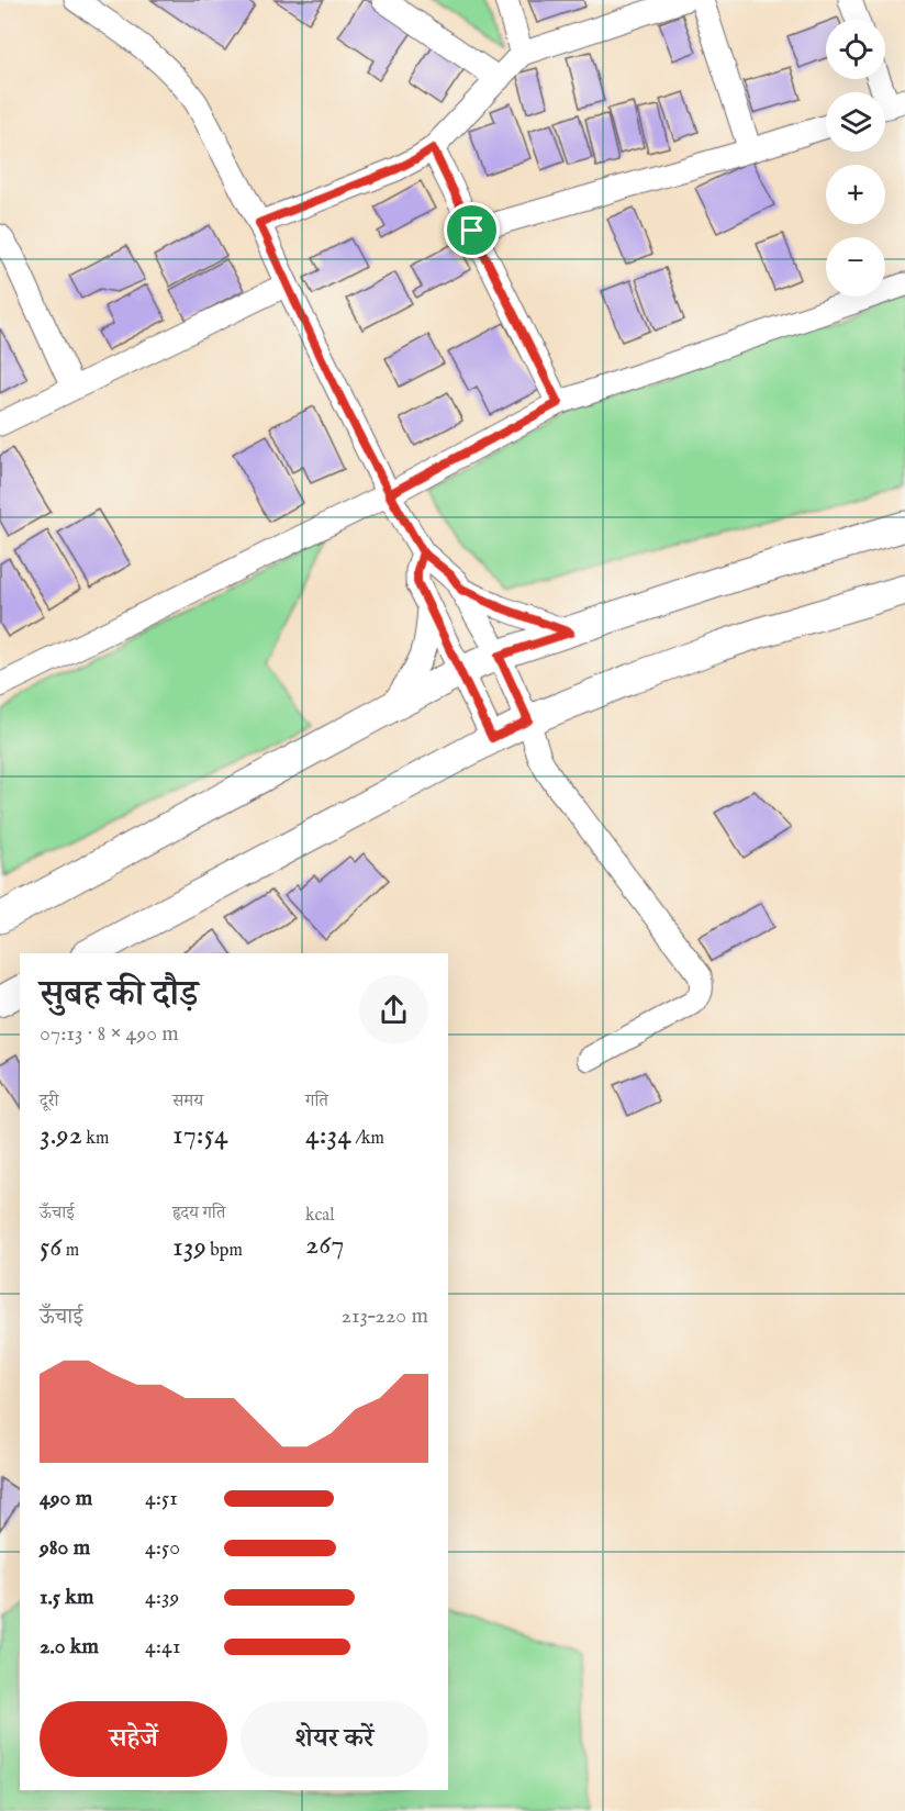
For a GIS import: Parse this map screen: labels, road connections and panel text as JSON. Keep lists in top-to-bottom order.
{
  "page": {
    "map_buttons": ["+", "−"],
    "heading": ["सुबह की दौड़", "07:13 · 8 × 490 m"],
    "stats": [
      ["दूरी", "3.92 km"],
      ["समय", "17:54"],
      ["गति", "4:34 /km"],
      ["ऊँचाई", "56 m"],
      ["हृदय गति", "139 bpm"],
      ["kcal", "267"]
    ],
    "chart": ["ऊँचाई", "213–220 m"],
    "list": [
      {
        "name": "490 m",
        "note": "4:51"
      },
      {
        "name": "980 m",
        "note": "4:50"
      },
      {
        "name": "1.5 km",
        "note": "4:39"
      },
      {
        "name": "2.0 km",
        "note": "4:41"
      }
    ],
    "buttons": ["सहेजें", "शेयर करें"]
  }
}
